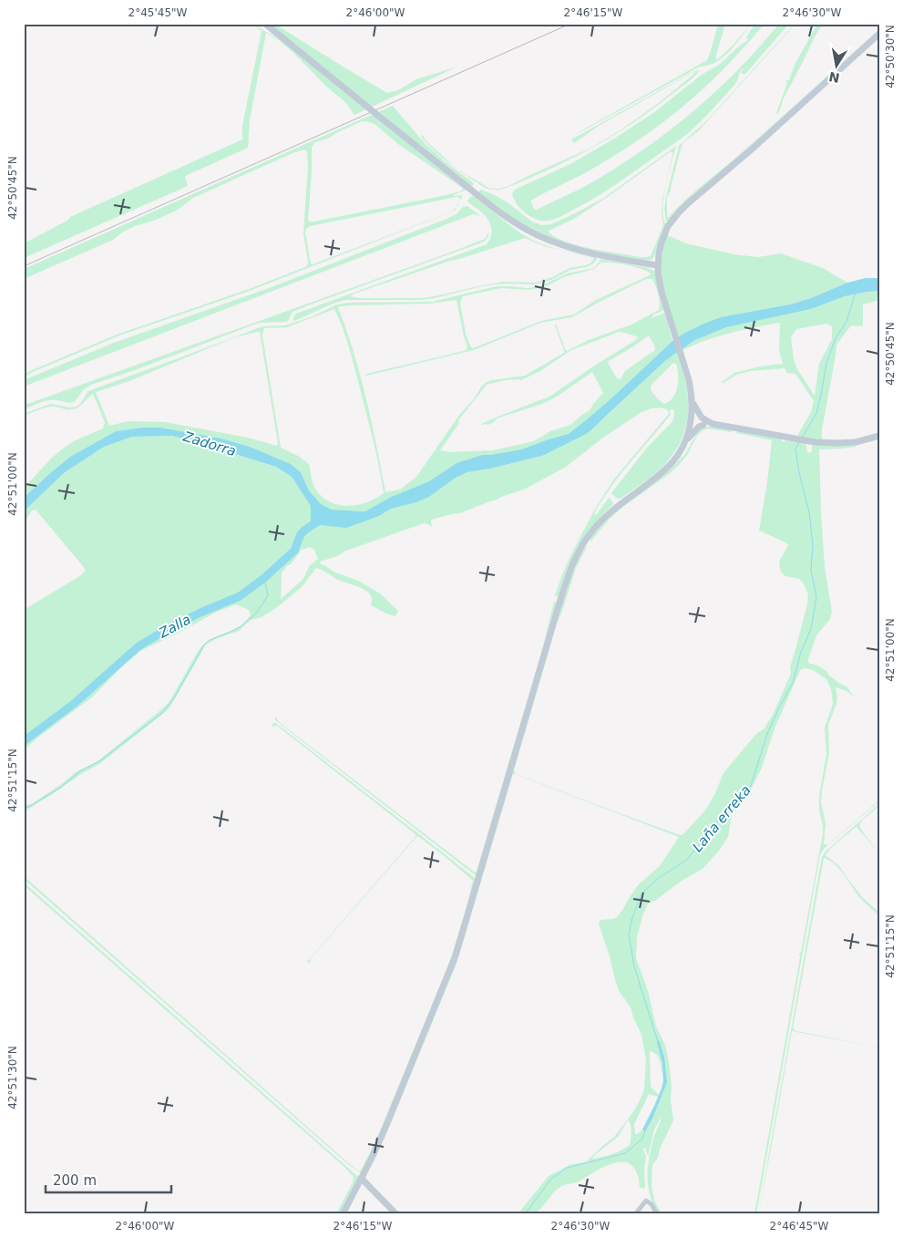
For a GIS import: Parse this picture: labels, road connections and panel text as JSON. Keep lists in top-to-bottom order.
{
  "water": ["Zadorra", "Zalla", "Laña erreka"],
  "scale_bar": "200 m",
  "north": "bottom",
  "coordinates": [
    "2°45'45\"W",
    "2°46'00\"W",
    "2°46'15\"W",
    "2°46'30\"W",
    "42°50'30\"N",
    "42°50'45\"N",
    "42°51'00\"N",
    "42°51'15\"N",
    "42°51'30\"N",
    "2°46'45\"W"
  ]
}
